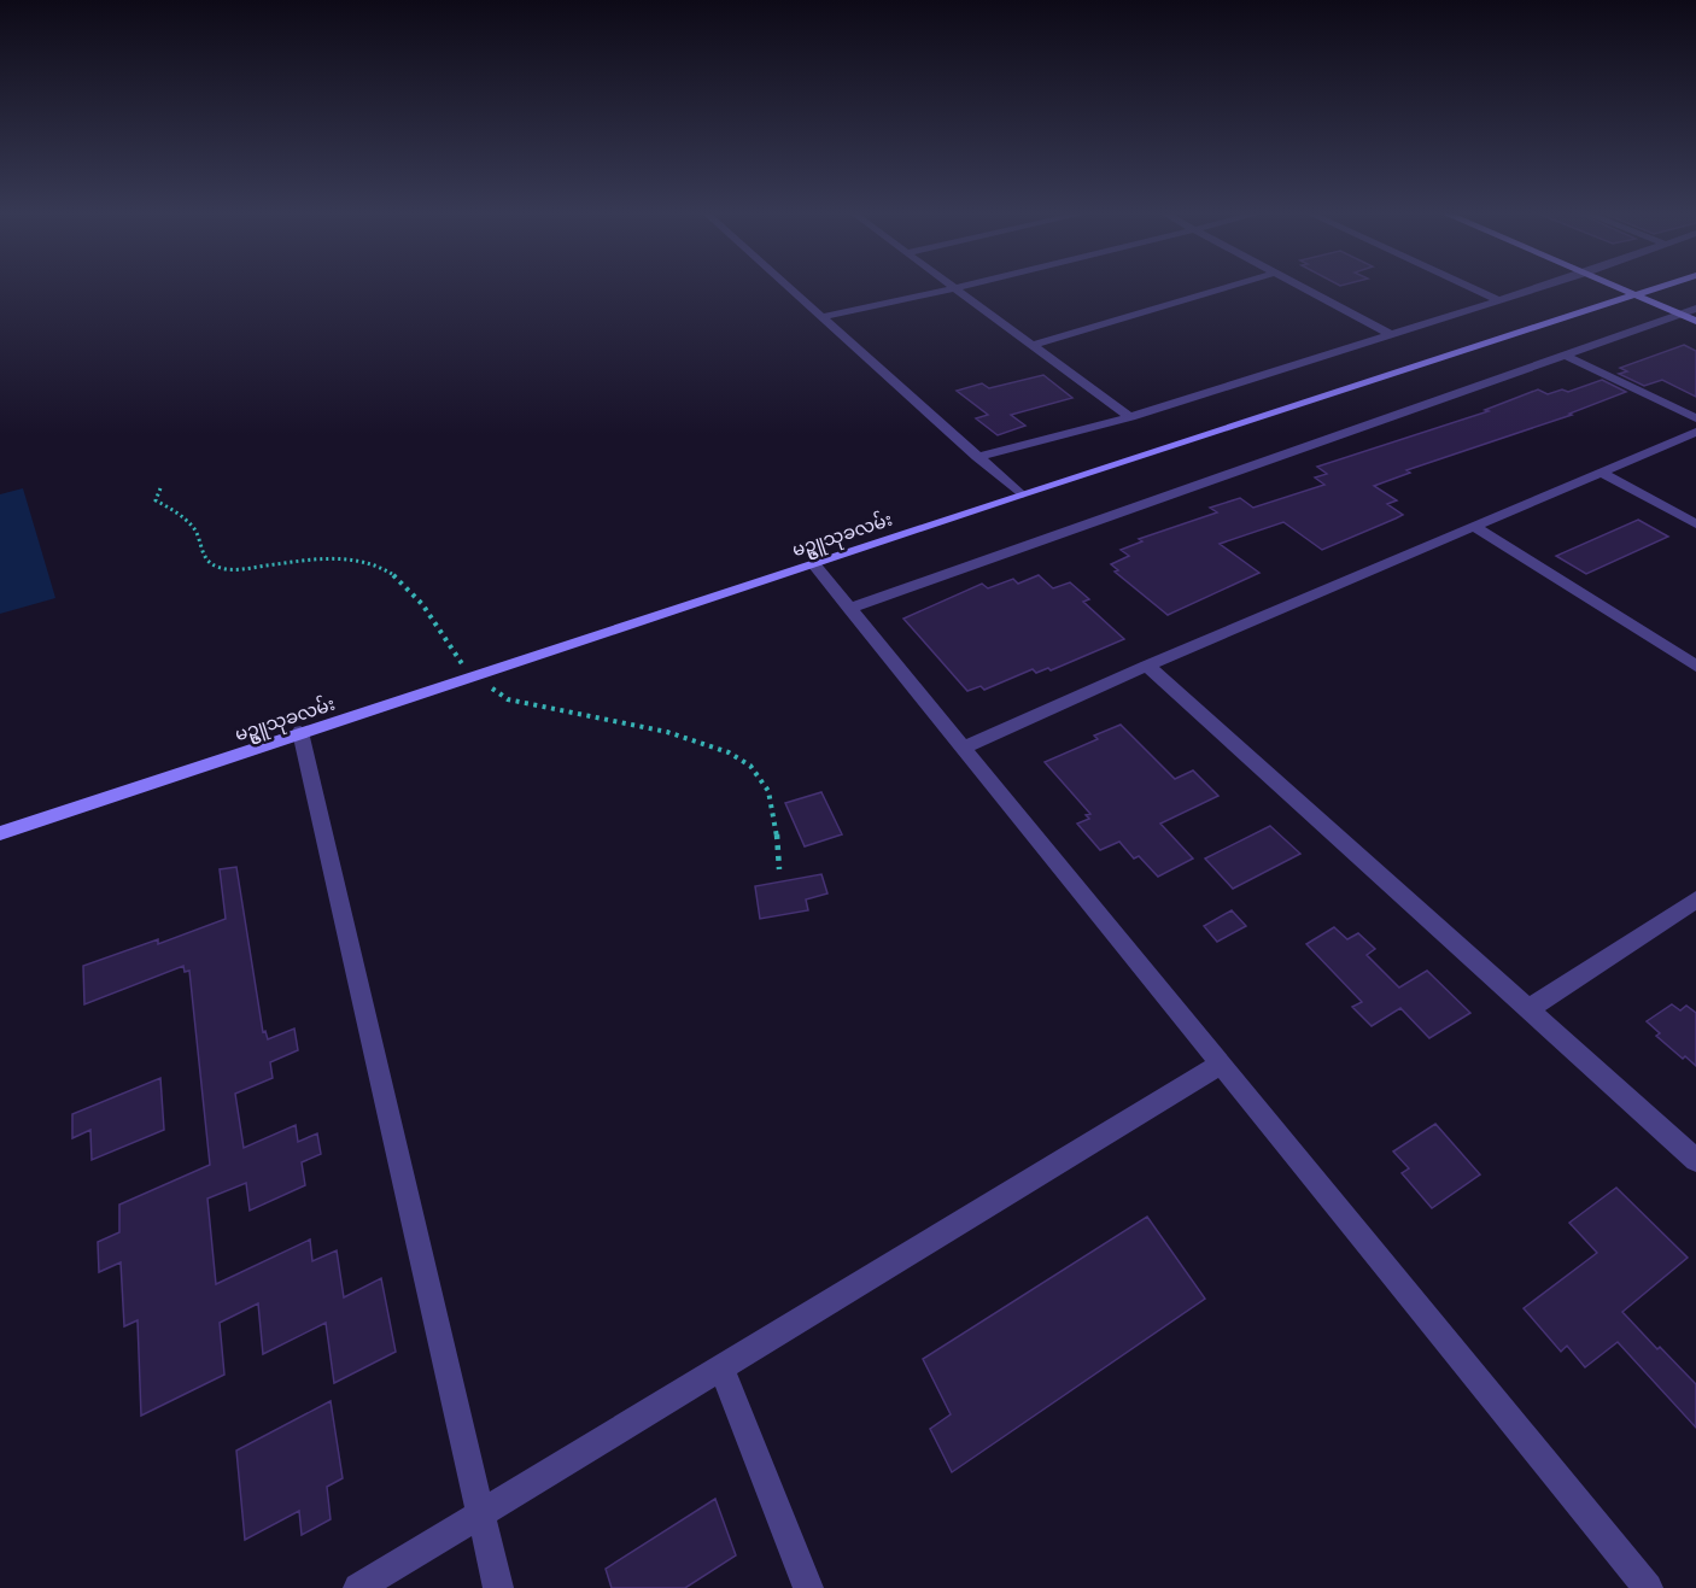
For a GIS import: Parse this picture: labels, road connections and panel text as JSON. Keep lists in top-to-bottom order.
{
  "streets": {
    "street": ["မဥ္ဇူသုခလမ်း"]
  }
}
